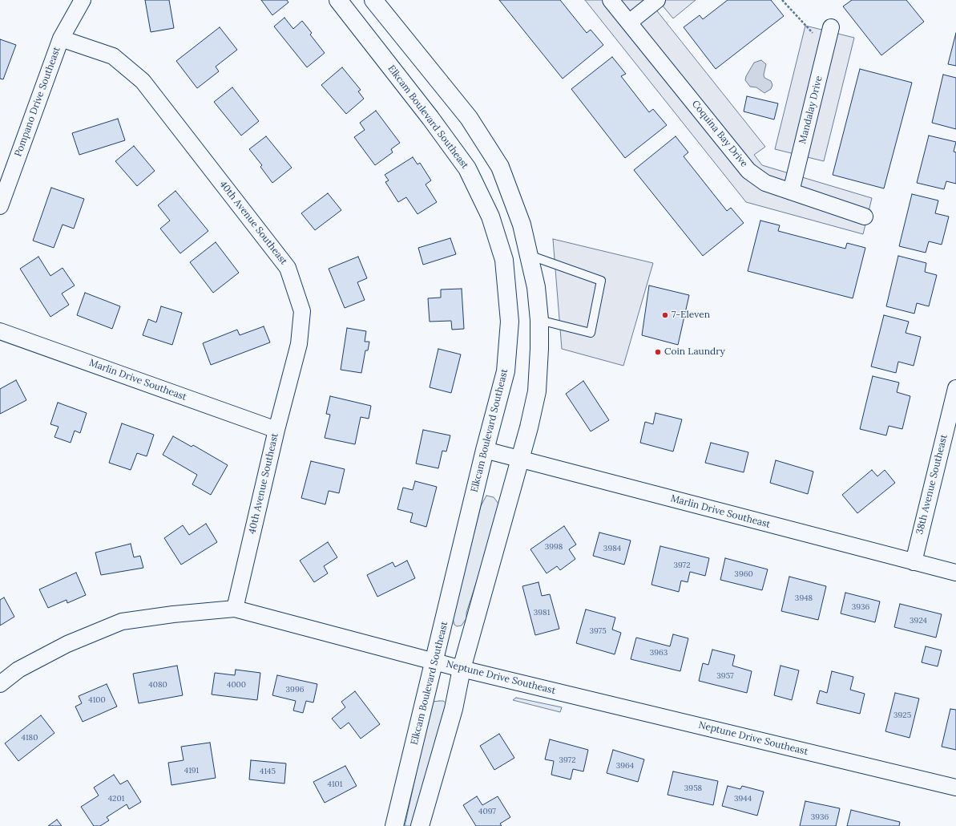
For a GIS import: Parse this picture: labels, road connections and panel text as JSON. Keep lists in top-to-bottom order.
{
  "streets": {
    "street": [
      "Pompano Drive Southeast",
      "Mandalay Drive",
      "Elkcam Boulevard Southeast",
      "Coquina Bay Drive",
      "40th Avenue Southeast",
      "Marlin Drive Southeast",
      "38th Avenue Southeast",
      "Neptune Drive Southeast"
    ]
  },
  "crossings": [
    ["Pompano Drive Southeast", "40th Avenue Southeast"],
    ["Mandalay Drive", "Coquina Bay Drive"],
    ["Elkcam Boulevard Southeast", "Marlin Drive Southeast"],
    ["Elkcam Boulevard Southeast", "Neptune Drive Southeast"],
    ["40th Avenue Southeast", "Marlin Drive Southeast"],
    ["40th Avenue Southeast", "Neptune Drive Southeast"],
    ["Marlin Drive Southeast", "38th Avenue Southeast"]
  ],
  "places": ["7-Eleven", "Coin Laundry"],
  "house_numbers": [
    "3998",
    "3984",
    "3972",
    "3960",
    "3948",
    "3936",
    "3981",
    "3924",
    "3975",
    "3963",
    "3957",
    "4080",
    "4000",
    "3996",
    "4100",
    "3925",
    "4180",
    "3972",
    "3964",
    "4191",
    "4145",
    "4101",
    "3958",
    "4201",
    "3944",
    "4097",
    "3936"
  ]
}
